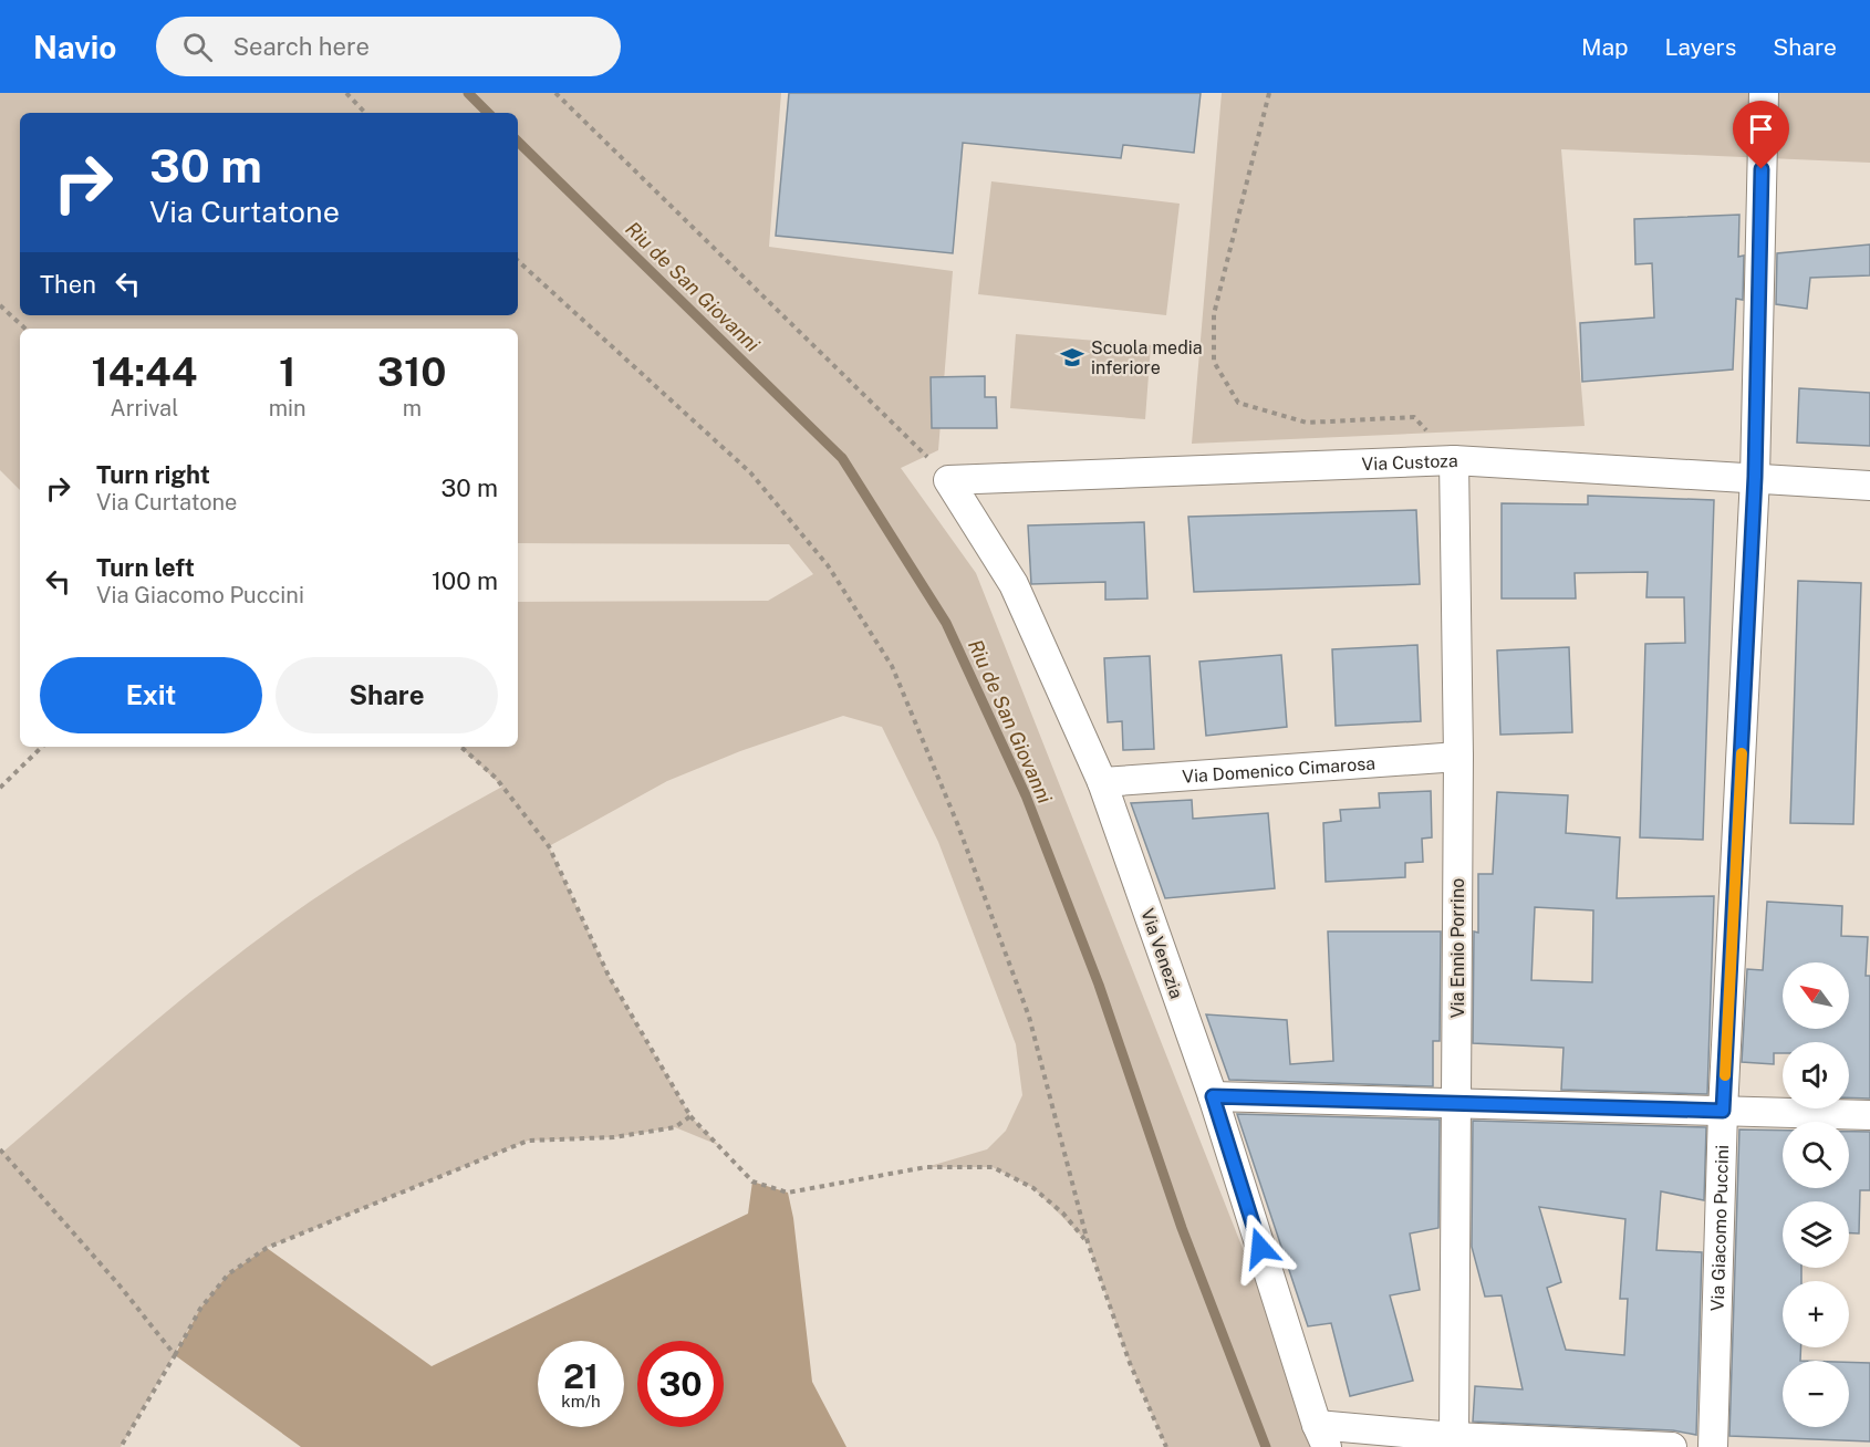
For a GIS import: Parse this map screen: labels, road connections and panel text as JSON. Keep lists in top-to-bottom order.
{
  "streets": {
    "street": [
      "Via Custoza",
      "Via Domenico Cimarosa",
      "Via Ennio Porrino",
      "Via Venezia",
      "Via Giacomo Puccini"
    ]
  },
  "crossings": [
    ["Via Custoza", "Via Ennio Porrino"],
    ["Via Custoza", "Via Venezia"],
    ["Via Custoza", "Via Giacomo Puccini"],
    ["Via Domenico Cimarosa", "Via Ennio Porrino"],
    ["Via Domenico Cimarosa", "Via Venezia"]
  ],
  "water": ["Riu de San Giovanni"],
  "places": {
    "school or university": ["Scuola media inferiore"]
  },
  "north": "top left",
  "page": {
    "header": "Navio",
    "search": "Search here",
    "nav": ["Map", "Layers", "Share"],
    "turn": ["30 m", "Via Curtatone"],
    "then": "Then",
    "eta": [
      "14:44",
      "Arrival",
      "1",
      "min",
      "310",
      "m"
    ],
    "list": [
      {
        "name": "Turn right",
        "note": "Via Curtatone",
        "value": "30 m"
      },
      {
        "name": "Turn left",
        "note": "Via Giacomo Puccini",
        "value": "100 m"
      }
    ],
    "buttons": ["Exit", "Share"],
    "map_buttons": ["+", "−"],
    "speed": "21 km/h",
    "limit": "30"
  }
}
